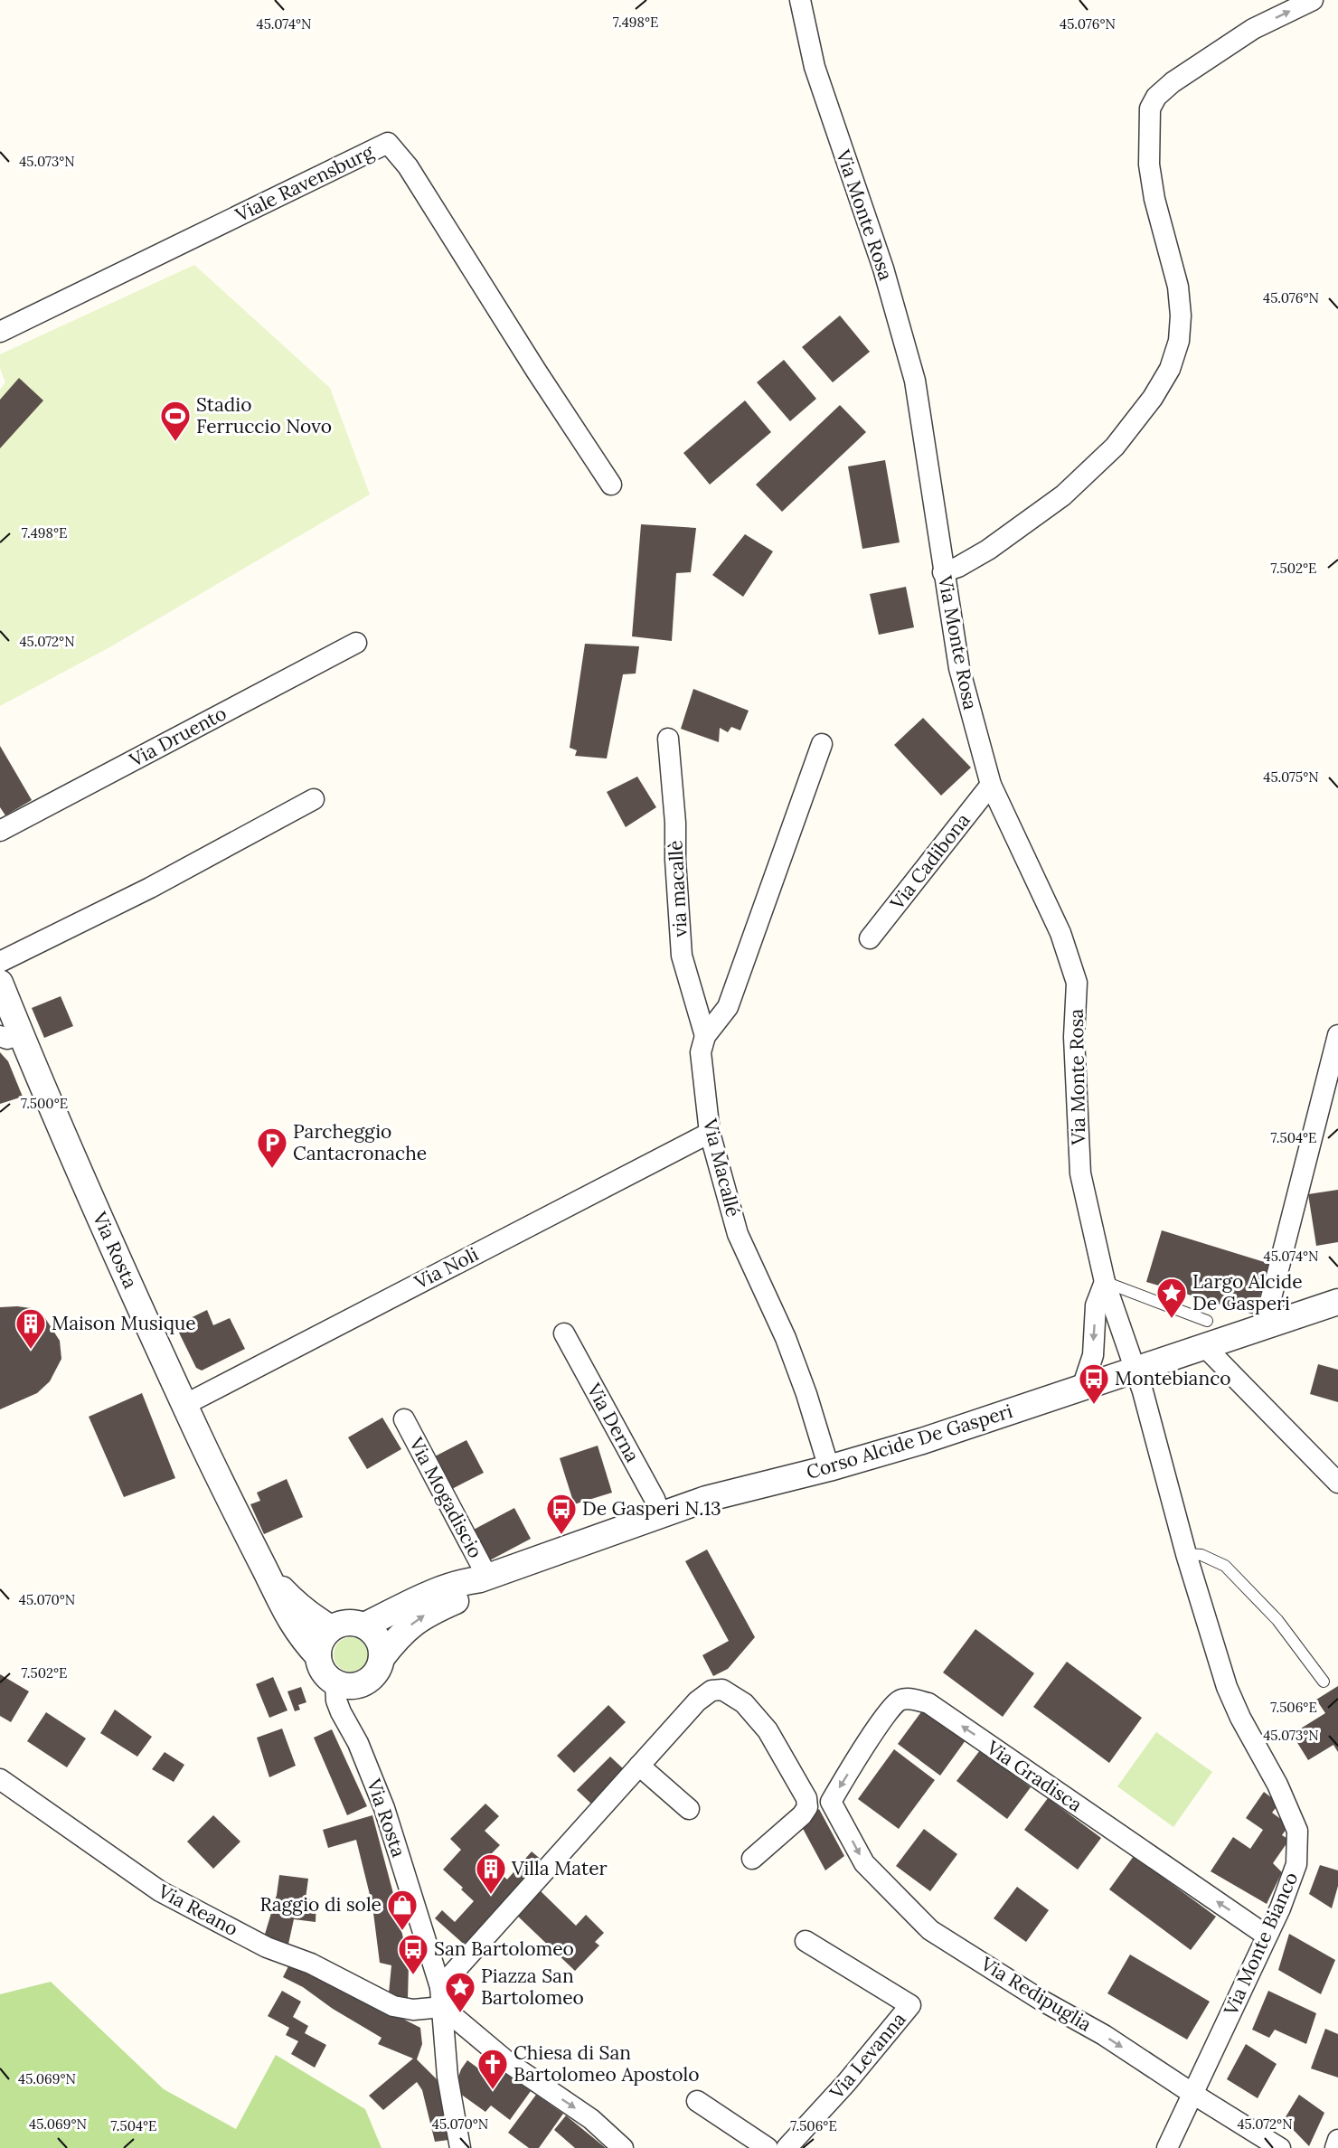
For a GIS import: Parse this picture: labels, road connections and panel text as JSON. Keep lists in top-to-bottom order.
{
  "streets": {
    "street": [
      "Viale Ravensburg",
      "Via Monte Rosa",
      "Via Druento",
      "Via Cadibona",
      "via macallè",
      "Via Macallé",
      "Via Rosta",
      "Via Noli",
      "Via Derna",
      "Corso Alcide De Gasperi",
      "Via Mogadiscio",
      "Via Gradisca",
      "Via Reano",
      "Via Monte Bianco",
      "Via Redipuglia",
      "Via Levanna"
    ]
  },
  "crossings": [
    ["Via Monte Rosa", "Via Cadibona"],
    ["via macallè", "Via Macallé"],
    ["Via Macallé", "Via Noli"],
    ["Via Macallé", "Corso Alcide De Gasperi"],
    ["Via Rosta", "Via Noli"],
    ["Via Rosta", "Corso Alcide De Gasperi"],
    ["Via Rosta", "Via Reano"],
    ["Via Derna", "Corso Alcide De Gasperi"],
    ["Corso Alcide De Gasperi", "Via Mogadiscio"],
    ["Corso Alcide De Gasperi", "Via Monte Bianco"],
    ["Via Gradisca", "Via Monte Bianco"],
    ["Via Gradisca", "Via Redipuglia"],
    ["Via Monte Bianco", "Via Redipuglia"]
  ],
  "one_way": ["Via Gradisca", "Via Redipuglia"],
  "places": {
    "sports": ["Stadio Ferruccio Novo"],
    "parking": ["Parcheggio Cantacronache"],
    "place": ["Largo Alcide De Gasperi", "Piazza San Bartolomeo"],
    "building": ["Maison Musique", "Villa Mater"],
    "bus stop": ["Montebianco", "De Gasperi N.13", "San Bartolomeo"],
    "shop": ["Raggio di sole"],
    "church": ["Chiesa di San Bartolomeo Apostolo"]
  },
  "coordinates": [
    "7.498°E",
    "45.074°N",
    "45.076°N",
    "45.073°N",
    "7.502°E",
    "45.072°N",
    "45.075°N",
    "7.500°E",
    "7.504°E",
    "45.070°N",
    "7.506°E",
    "45.069°N"
  ]
}
